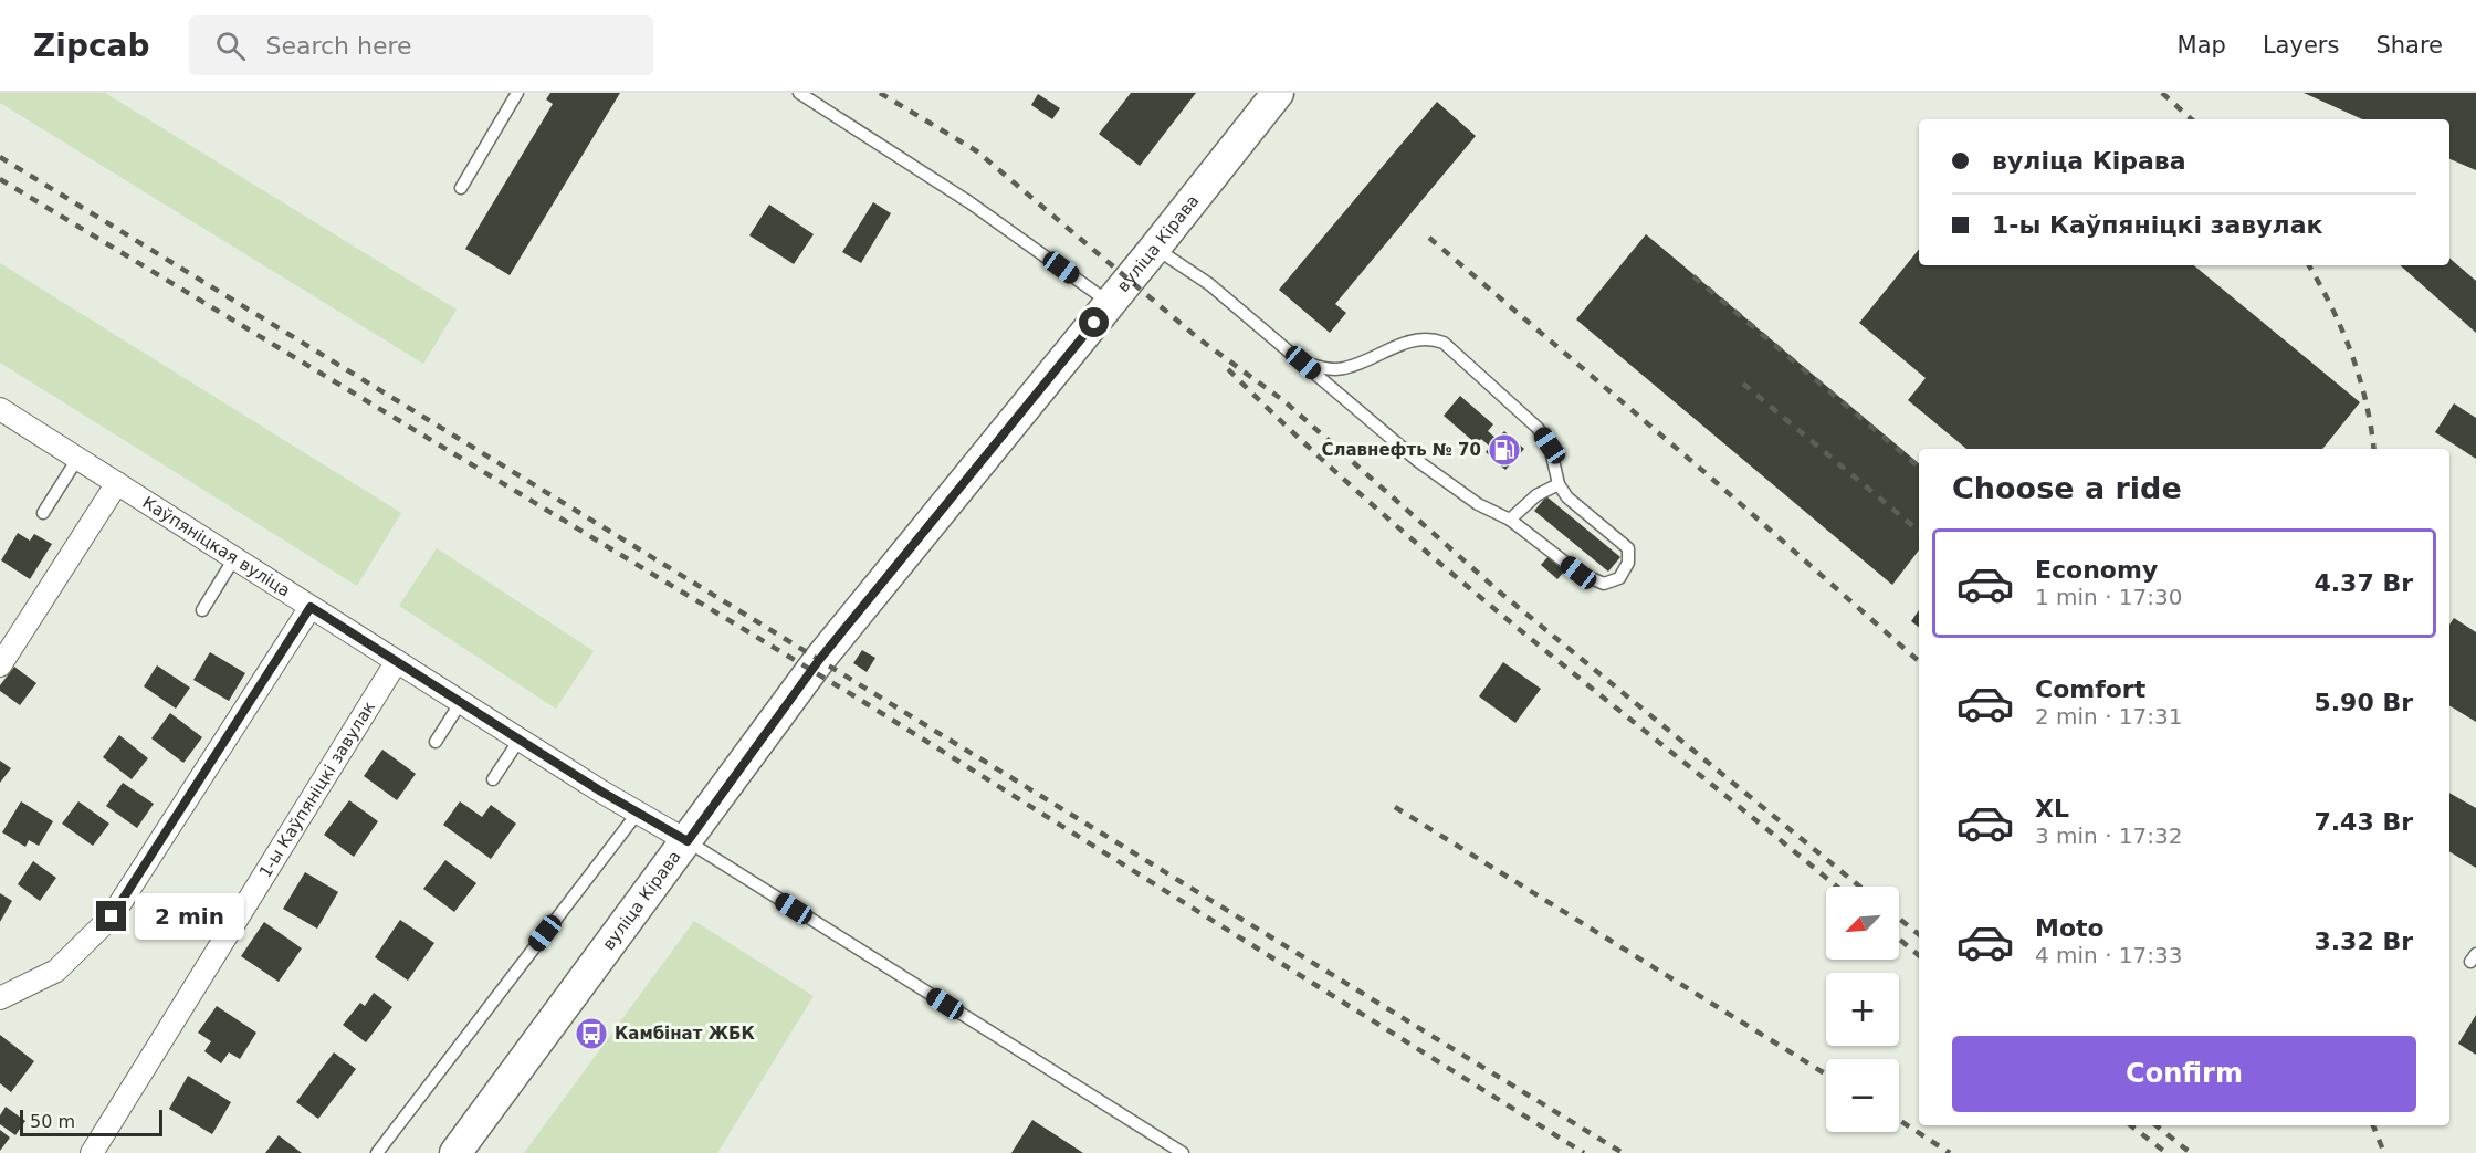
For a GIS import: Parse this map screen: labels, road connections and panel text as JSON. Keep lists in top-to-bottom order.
{
  "streets": {
    "main road": ["вуліца Кірава"],
    "street": ["Каўпяніцкая вуліца", "1-ы Каўпяніцкі завулак"]
  },
  "crossings": [
    ["вуліца Кірава", "Каўпяніцкая вуліца"],
    ["Каўпяніцкая вуліца", "1-ы Каўпяніцкі завулак"]
  ],
  "places": {
    "fuel station": ["Славнефть № 70"],
    "bus stop": ["Камбінат ЖБК"]
  },
  "scale_bar": "50 m",
  "north": "bottom left",
  "page": {
    "header": "Zipcab",
    "search": "Search here",
    "nav": ["Map", "Layers", "Share"],
    "banner": ["вуліца Кірава", "1-ы Каўпяніцкі завулак"],
    "heading": "Choose a ride",
    "list": [
      {
        "name": "Economy",
        "note": "1 min · 17:30",
        "value": "4.37 Br"
      },
      {
        "name": "Comfort",
        "note": "2 min · 17:31",
        "value": "5.90 Br"
      },
      {
        "name": "XL",
        "note": "3 min · 17:32",
        "value": "7.43 Br"
      },
      {
        "name": "Moto",
        "note": "4 min · 17:33",
        "value": "3.32 Br"
      }
    ],
    "map_buttons": ["+", "−"],
    "bubble": "2 min",
    "buttons": "Confirm",
    "scale": "50 m"
  }
}
